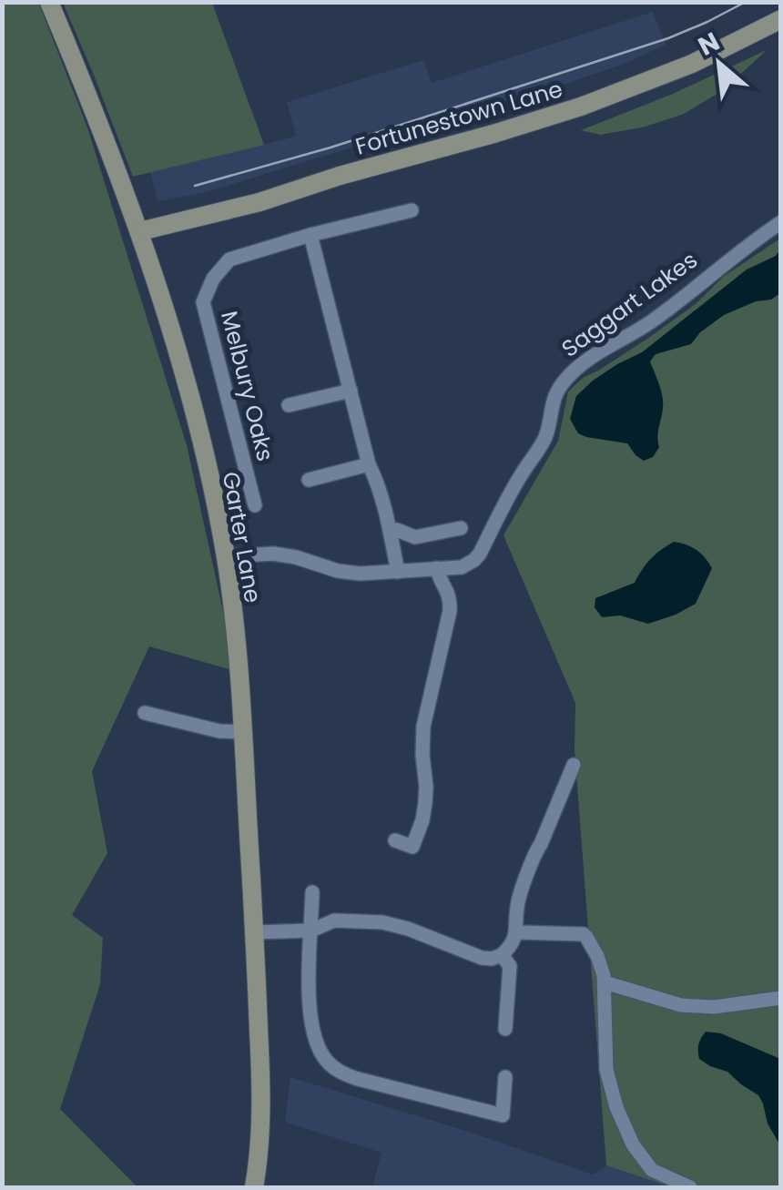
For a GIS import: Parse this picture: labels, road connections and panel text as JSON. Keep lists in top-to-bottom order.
{
  "streets": {
    "street": [
      "Fortunestown Lane",
      "Saggart Lakes",
      "Melbury Oaks",
      "Garter Lane"
    ]
  },
  "crossings": [
    ["Fortunestown Lane", "Garter Lane"],
    ["Saggart Lakes", "Garter Lane"]
  ],
  "north": "top left"
}
